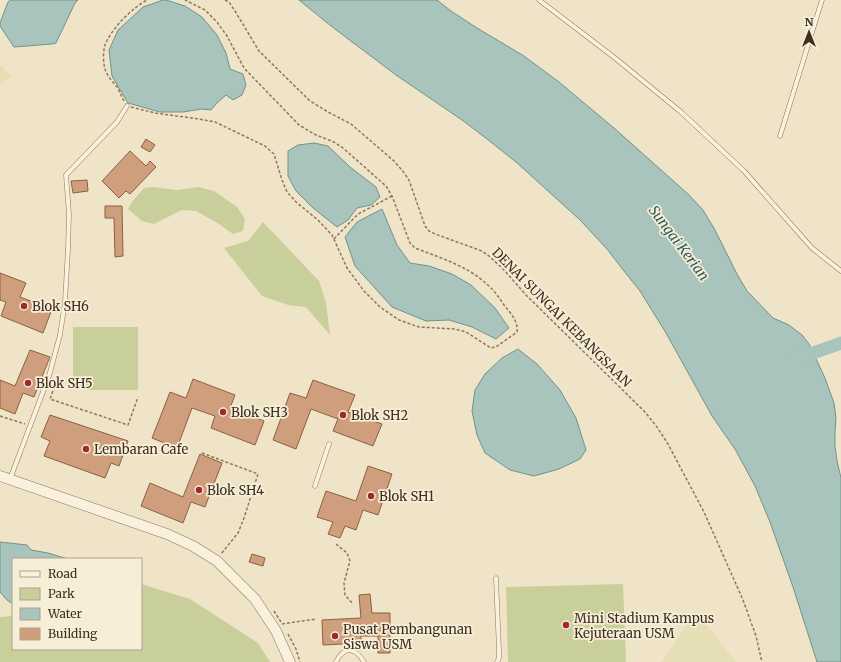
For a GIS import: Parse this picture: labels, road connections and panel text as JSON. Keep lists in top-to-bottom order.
{
  "streets": {
    "path": ["DENAI SUNGAI KEBANGSAAN"]
  },
  "water": ["Sungai Kerian"],
  "places": [
    "Blok SH6",
    "Blok SH5",
    "Blok SH3",
    "Blok SH2",
    "Lembaran Cafe",
    "Blok SH4",
    "Blok SH1",
    "Mini Stadium Kampus Kejuteraan USM",
    "Pusat Pembangunan Siswa USM"
  ],
  "legend": [
    "Road",
    "Park",
    "Water",
    "Building"
  ],
  "north": "top"
}
